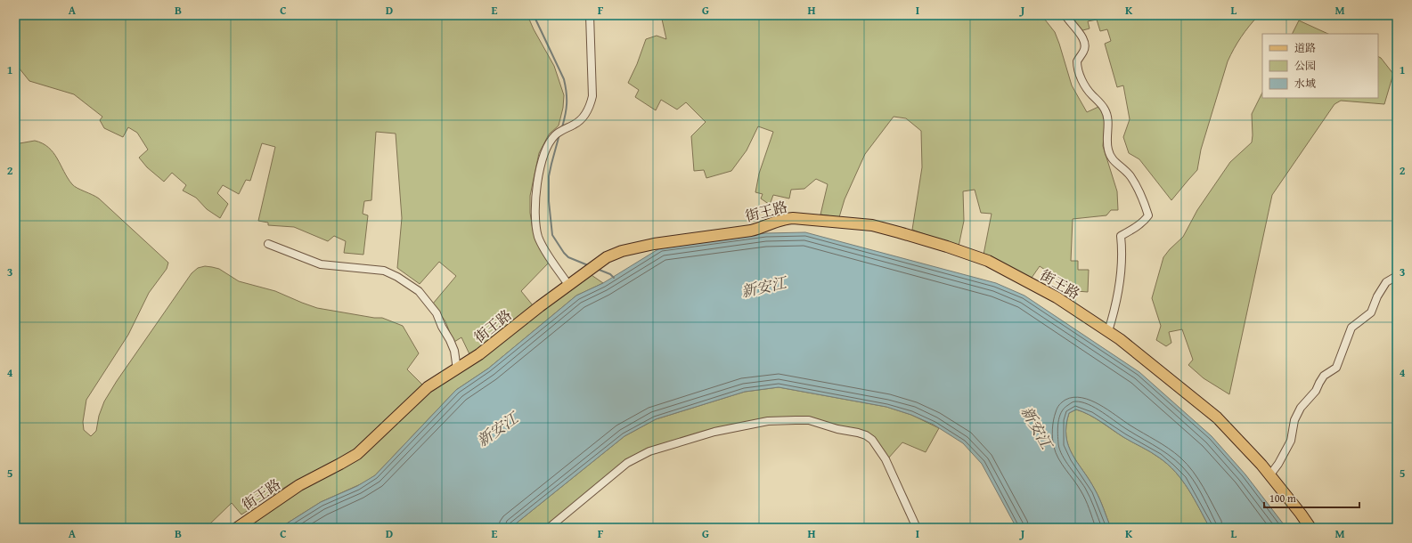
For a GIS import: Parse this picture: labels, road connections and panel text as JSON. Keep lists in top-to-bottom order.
{
  "streets": {
    "main road": ["街王路"]
  },
  "water": ["新安江"],
  "legend": ["道路", "公园", "水域"],
  "scale_bar": "100 m",
  "grid": {
    "columns": [
      "A",
      "B",
      "C",
      "D",
      "E",
      "F",
      "G",
      "H",
      "I",
      "J",
      "K",
      "L",
      "M"
    ],
    "rows": [
      "1",
      "2",
      "3",
      "4",
      "5"
    ]
  }
}
